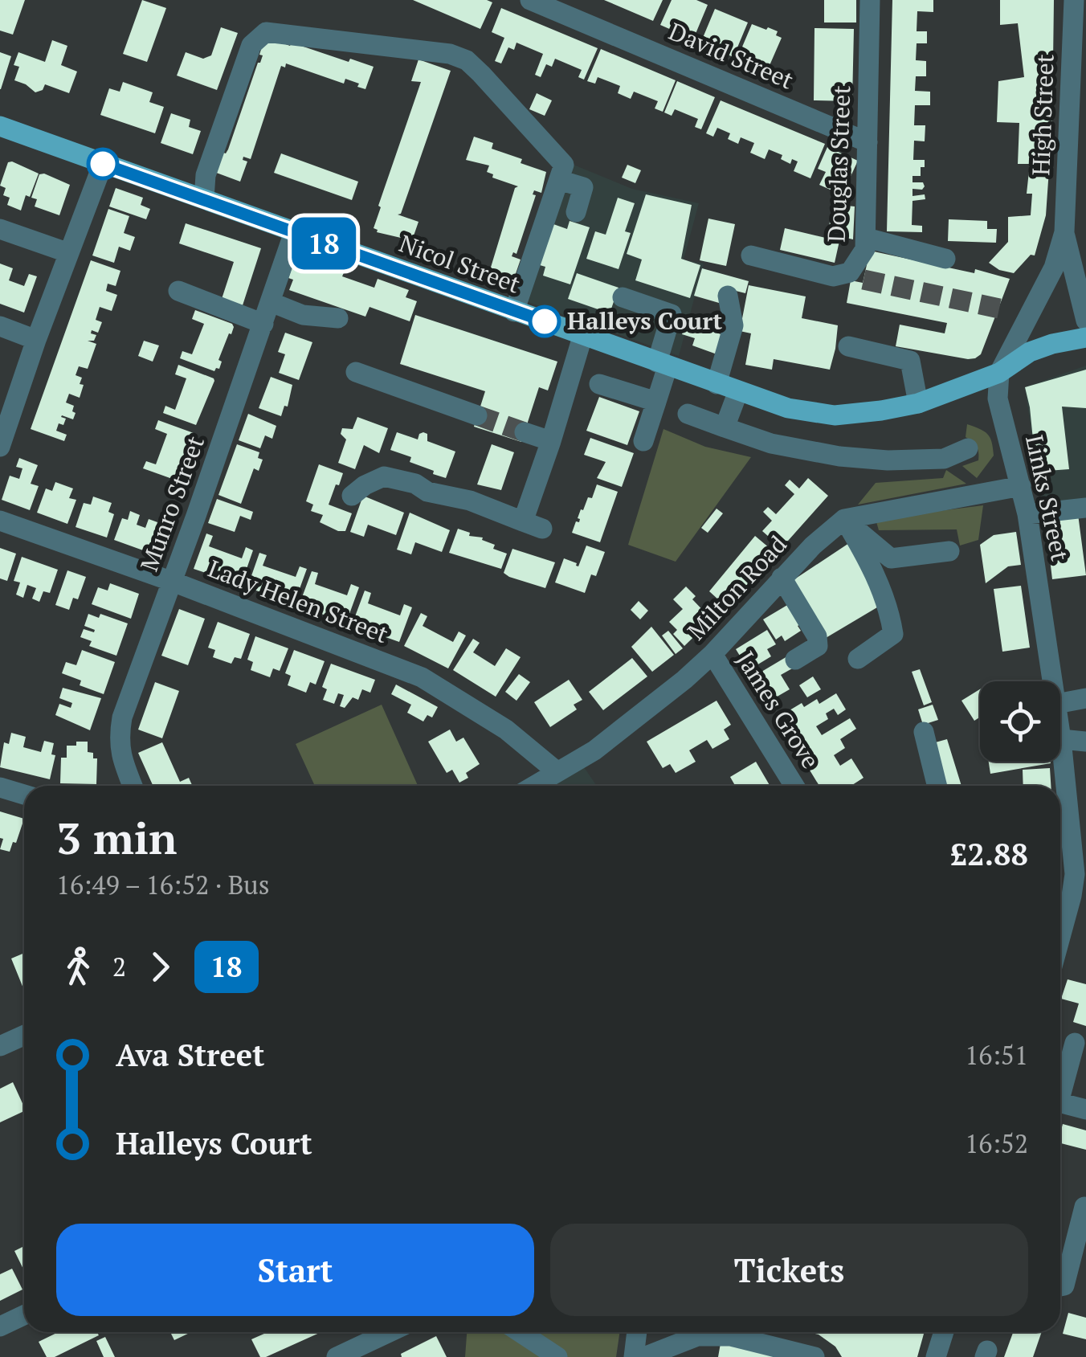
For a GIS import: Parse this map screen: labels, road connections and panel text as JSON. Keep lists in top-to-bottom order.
{
  "streets": {
    "main road": ["Nicol Street"],
    "street": [
      "David Street",
      "High Street",
      "Douglas Street",
      "Links Street",
      "Munro Street",
      "Milton Road",
      "Lady Helen Street",
      "James Grove"
    ]
  },
  "crossings": [
    ["David Street", "Douglas Street"],
    ["High Street", "Nicol Street"],
    ["High Street", "Links Street"],
    ["Nicol Street", "Links Street"],
    ["Nicol Street", "Munro Street"],
    ["Munro Street", "Lady Helen Street"],
    ["Milton Road", "Lady Helen Street"],
    ["Milton Road", "James Grove"]
  ],
  "places": ["Halleys Court"],
  "lines": ["bus line 18"],
  "page": {
    "on_map": "18",
    "heading": ["3 min", "16:49 – 16:52 · Bus", "£2.88"],
    "legs": ["2", "18"],
    "list": [
      {
        "name": "Ava Street",
        "value": "16:51"
      },
      {
        "name": "Halleys Court",
        "value": "16:52"
      }
    ],
    "buttons": ["Start", "Tickets"]
  }
}
